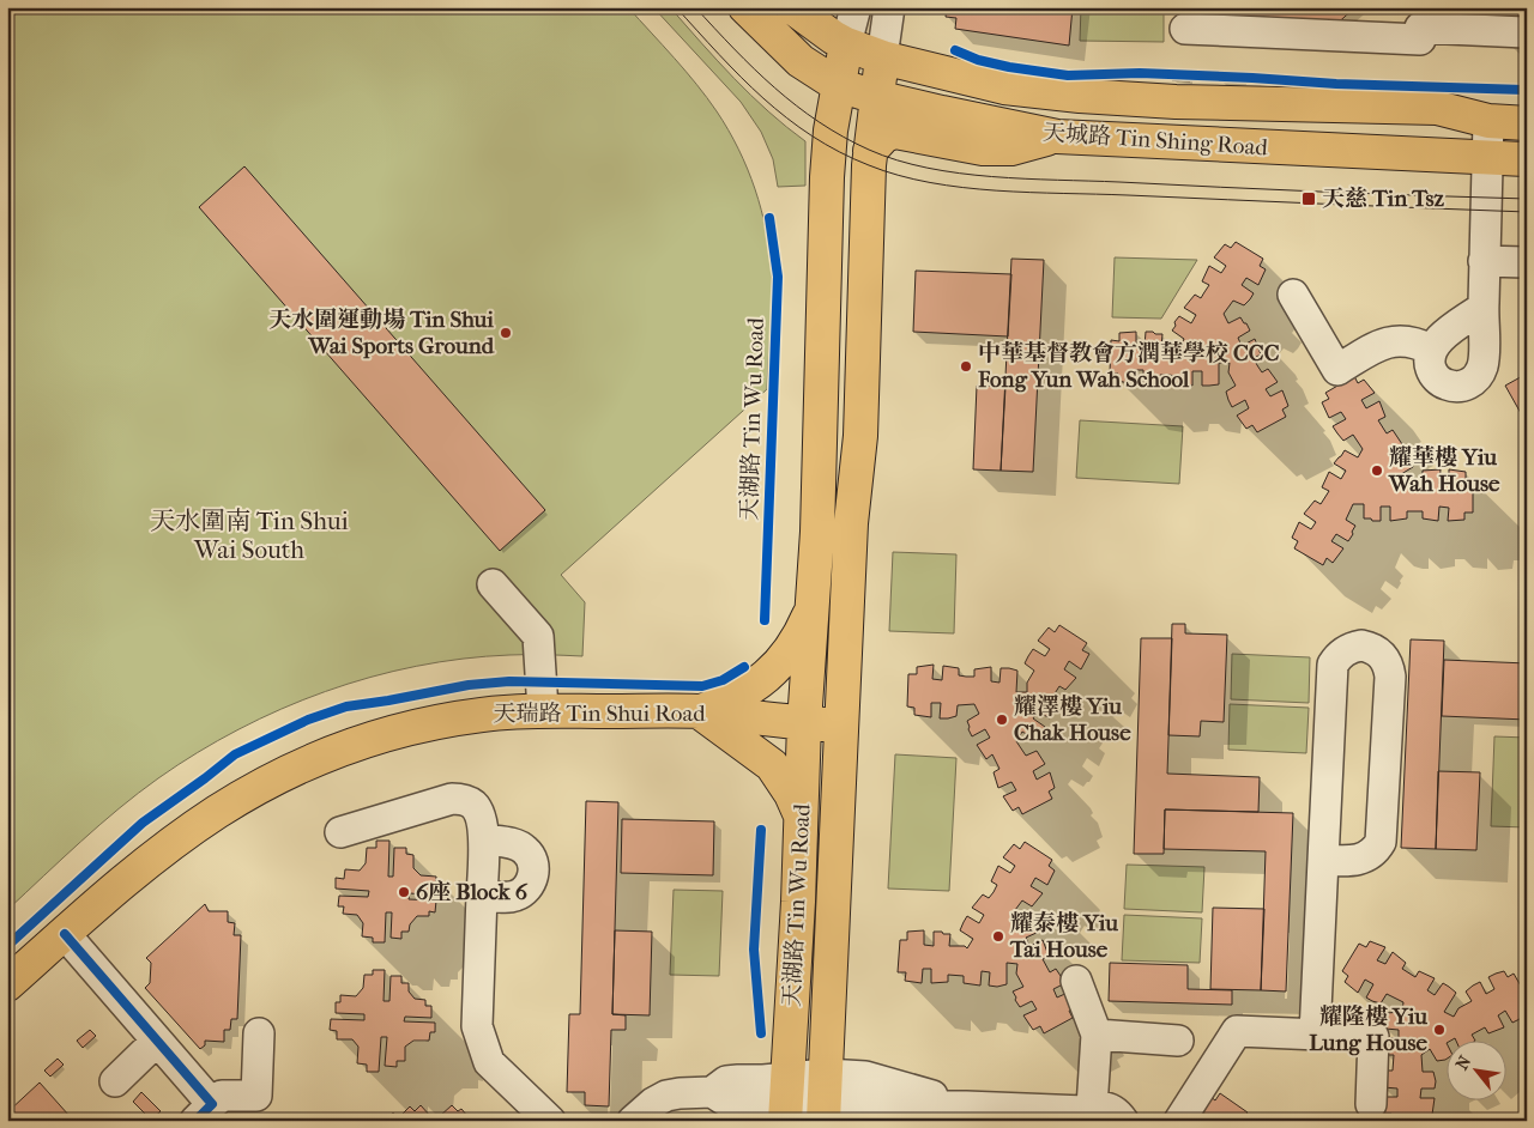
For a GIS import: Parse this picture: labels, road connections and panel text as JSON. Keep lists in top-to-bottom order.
{
  "streets": {
    "main road": ["天城路 Tin Shing Road", "天湖路 Tin Wu Road", "天瑞路 Tin Shui Road"]
  },
  "crossings": [
    ["天城路 Tin Shing Road", "天湖路 Tin Wu Road"],
    ["天湖路 Tin Wu Road", "天瑞路 Tin Shui Road"]
  ],
  "districts": ["天水圍南 Tin Shui Wai South"],
  "places": {
    "transit": ["天慈 Tin Tsz"],
    "other": [
      "天水圍運動場 Tin Shui Wai Sports Ground",
      "中華基督教會方潤華學校 CCC Fong Yun Wah School",
      "耀華樓 Yiu Wah House",
      "耀澤樓 Yiu Chak House",
      "6座 Block 6",
      "耀泰樓 Yiu Tai House",
      "耀隆樓 Yiu Lung House"
    ]
  },
  "north": "top left"
}
